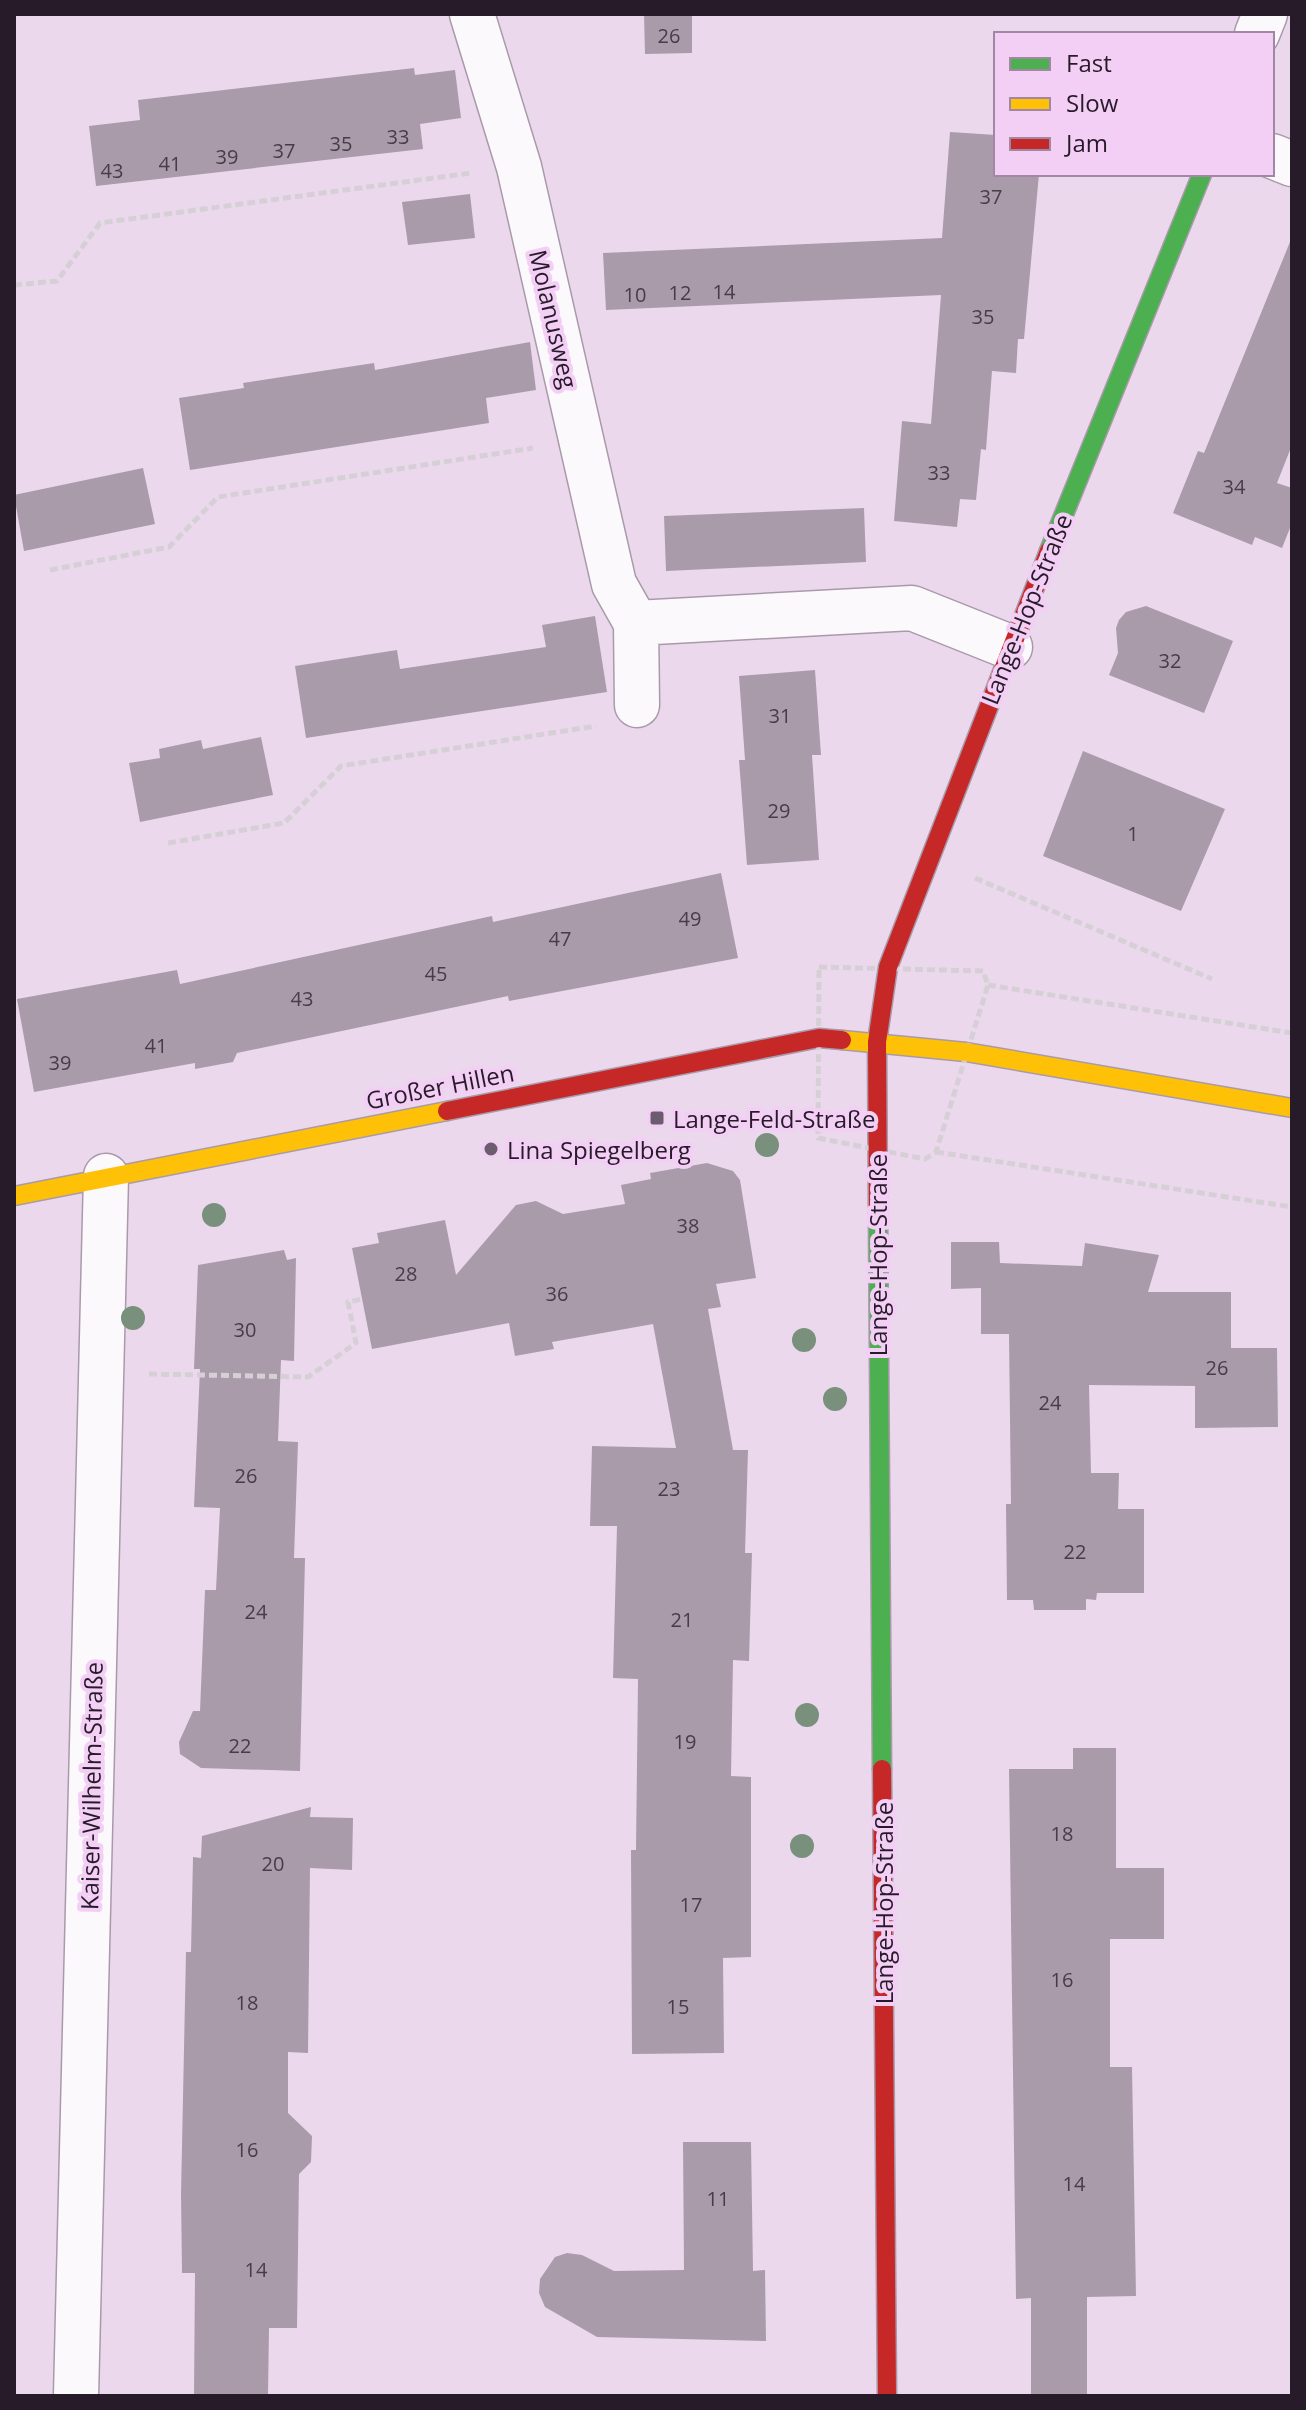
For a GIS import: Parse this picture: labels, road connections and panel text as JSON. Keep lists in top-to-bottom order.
{
  "streets": {
    "street": [
      "Molanusweg",
      "Lange-Hop-Straße",
      "Großer Hillen",
      "Kaiser-Wilhelm-Straße"
    ]
  },
  "crossings": [
    ["Lange-Hop-Straße", "Großer Hillen"],
    ["Großer Hillen", "Kaiser-Wilhelm-Straße"]
  ],
  "places": {
    "transit": ["Lange-Feld-Straße"],
    "other": ["Lina Spiegelberg"]
  },
  "house_numbers": [
    "26",
    "33",
    "35",
    "37",
    "39",
    "41",
    "43",
    "37",
    "14",
    "12",
    "10",
    "35",
    "33",
    "34",
    "32",
    "31",
    "29",
    "1",
    "49",
    "47",
    "45",
    "43",
    "41",
    "39",
    "38",
    "28",
    "36",
    "30",
    "26",
    "24",
    "26",
    "23",
    "22",
    "24",
    "21",
    "19",
    "22",
    "18",
    "20",
    "17",
    "16",
    "18",
    "15",
    "16",
    "14",
    "11",
    "14"
  ],
  "legend": ["Fast", "Slow", "Jam"]
}
